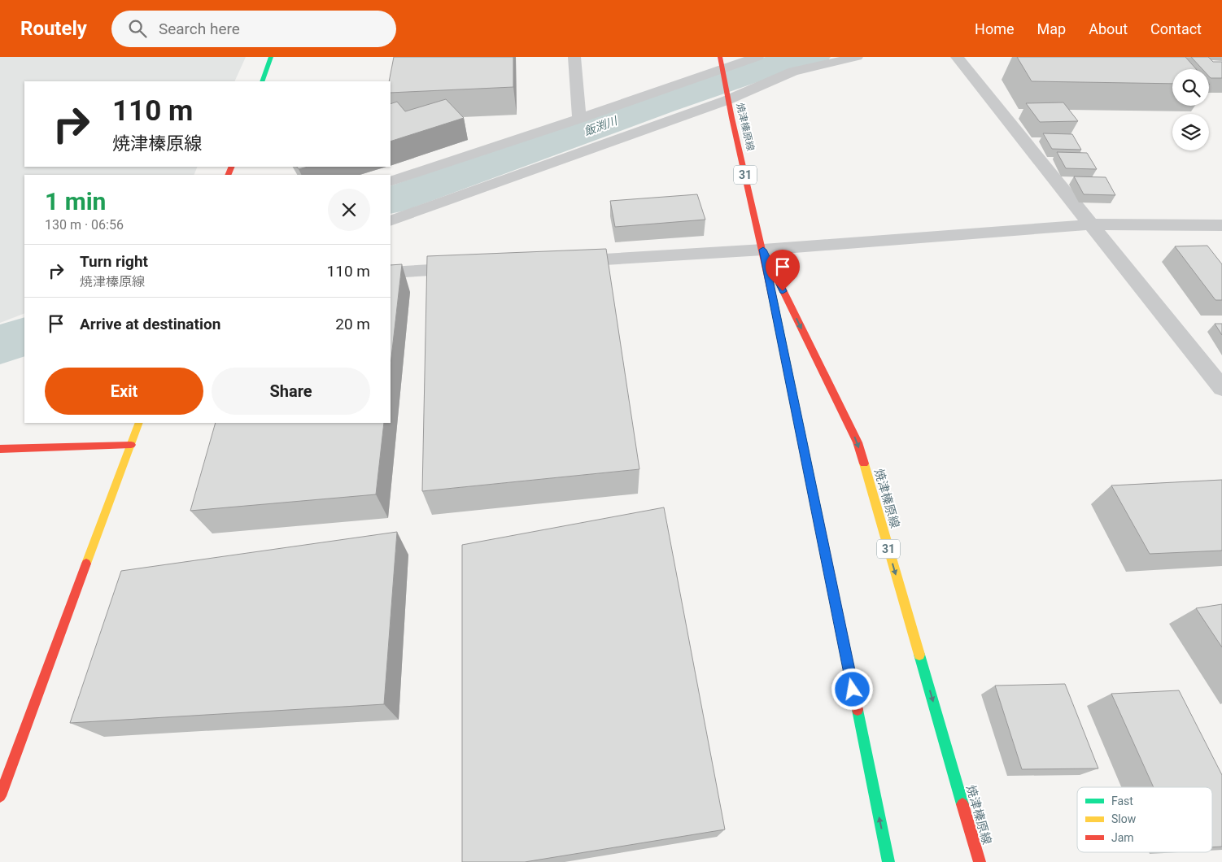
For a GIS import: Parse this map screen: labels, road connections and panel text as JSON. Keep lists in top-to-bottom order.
{
  "streets": {
    "main road": ["焼津榛原線", "31"]
  },
  "water": ["飯渕川"],
  "legend": ["Fast", "Slow", "Jam"],
  "page": {
    "header": "Routely",
    "search": "Search here",
    "nav": [
      "Home",
      "Map",
      "About",
      "Contact"
    ],
    "turn": ["110 m", "焼津榛原線"],
    "heading": ["1 min", "130 m · 06:56"],
    "list": [
      {
        "name": "Turn right",
        "note": "焼津榛原線",
        "value": "110 m"
      },
      {
        "name": "Arrive at destination",
        "value": "20 m"
      }
    ],
    "buttons": ["Exit", "Share"]
  }
}
